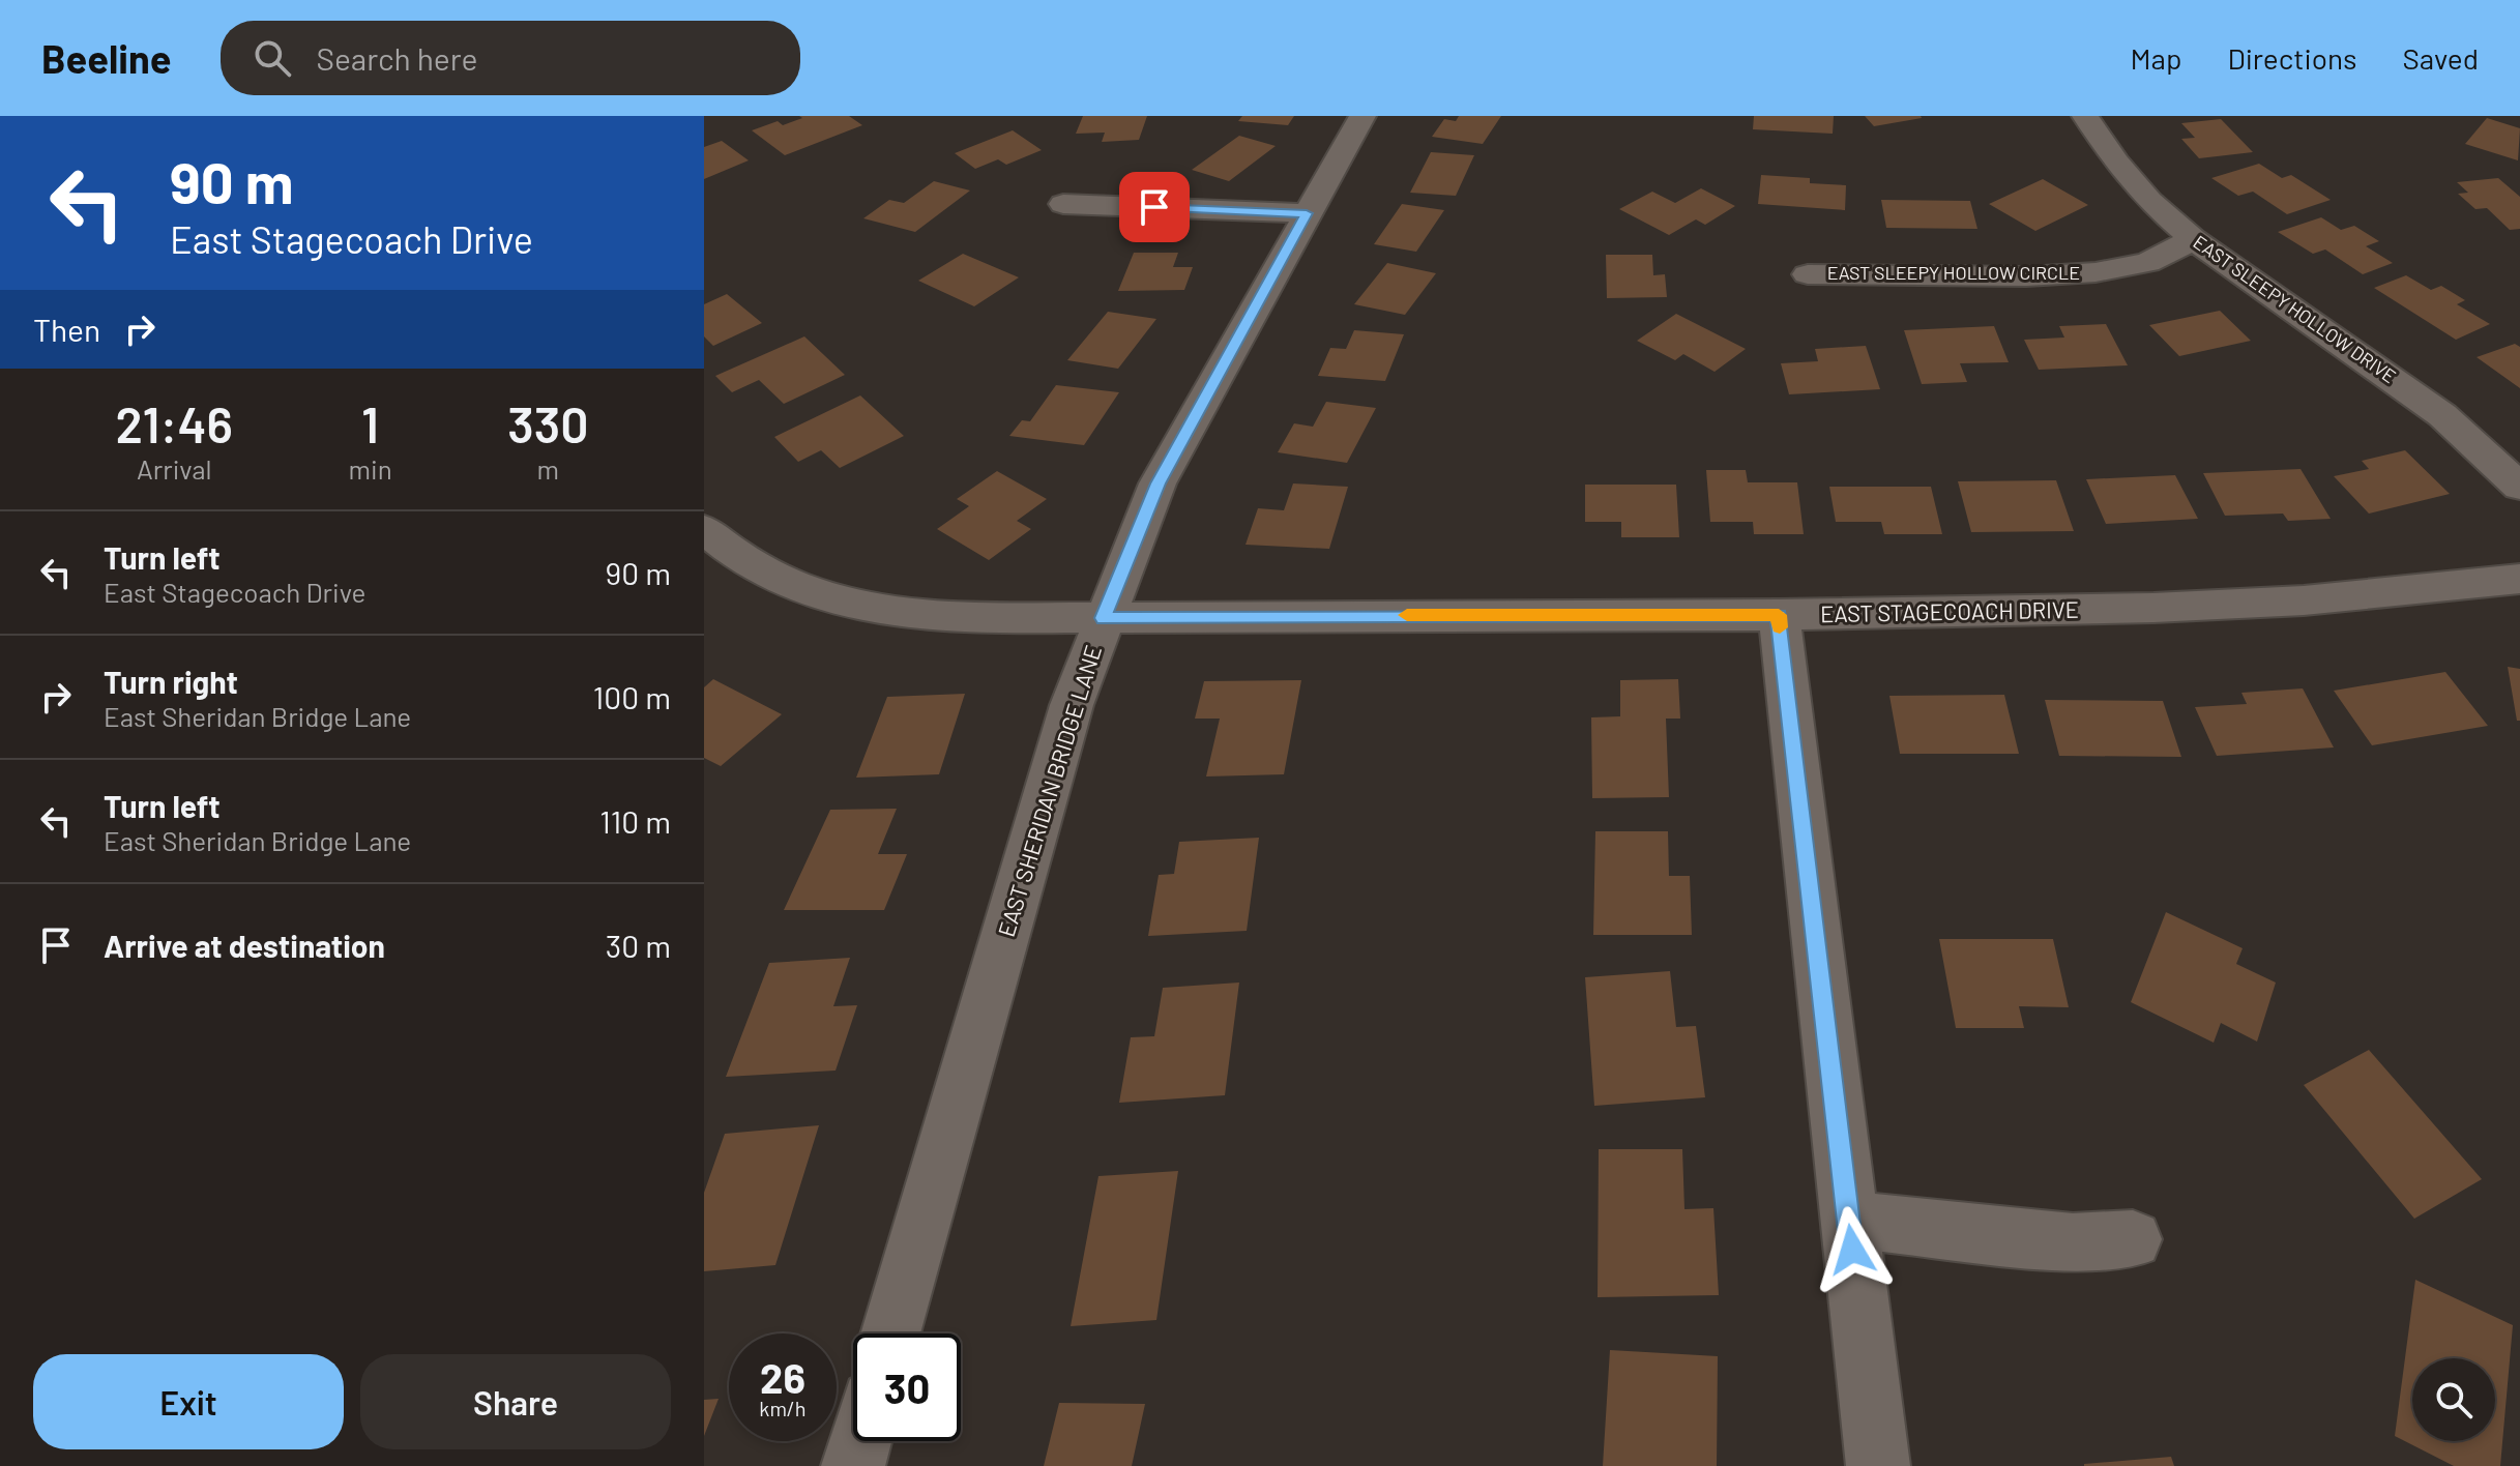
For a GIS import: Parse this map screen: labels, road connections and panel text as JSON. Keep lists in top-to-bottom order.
{
  "streets": {
    "street": [
      "EAST SLEEPY HOLLOW CIRCLE",
      "EAST SLEEPY HOLLOW DRIVE",
      "EAST STAGECOACH DRIVE",
      "EAST SHERIDAN BRIDGE LANE"
    ]
  },
  "crossings": [
    ["EAST SLEEPY HOLLOW CIRCLE", "EAST SLEEPY HOLLOW DRIVE"],
    ["EAST STAGECOACH DRIVE", "EAST SHERIDAN BRIDGE LANE"]
  ],
  "page": {
    "header": "Beeline",
    "search": "Search here",
    "nav": ["Map", "Directions", "Saved"],
    "turn": ["90 m", "East Stagecoach Drive"],
    "then": "Then",
    "eta": [
      "21:46",
      "Arrival",
      "1",
      "min",
      "330",
      "m"
    ],
    "list": [
      {
        "name": "Turn left",
        "note": "East Stagecoach Drive",
        "value": "90 m"
      },
      {
        "name": "Turn right",
        "note": "East Sheridan Bridge Lane",
        "value": "100 m"
      },
      {
        "name": "Turn left",
        "note": "East Sheridan Bridge Lane",
        "value": "110 m"
      },
      {
        "name": "Arrive at destination",
        "value": "30 m"
      }
    ],
    "speed": "26 km/h",
    "limit": "30",
    "buttons": ["Exit", "Share"]
  }
}
